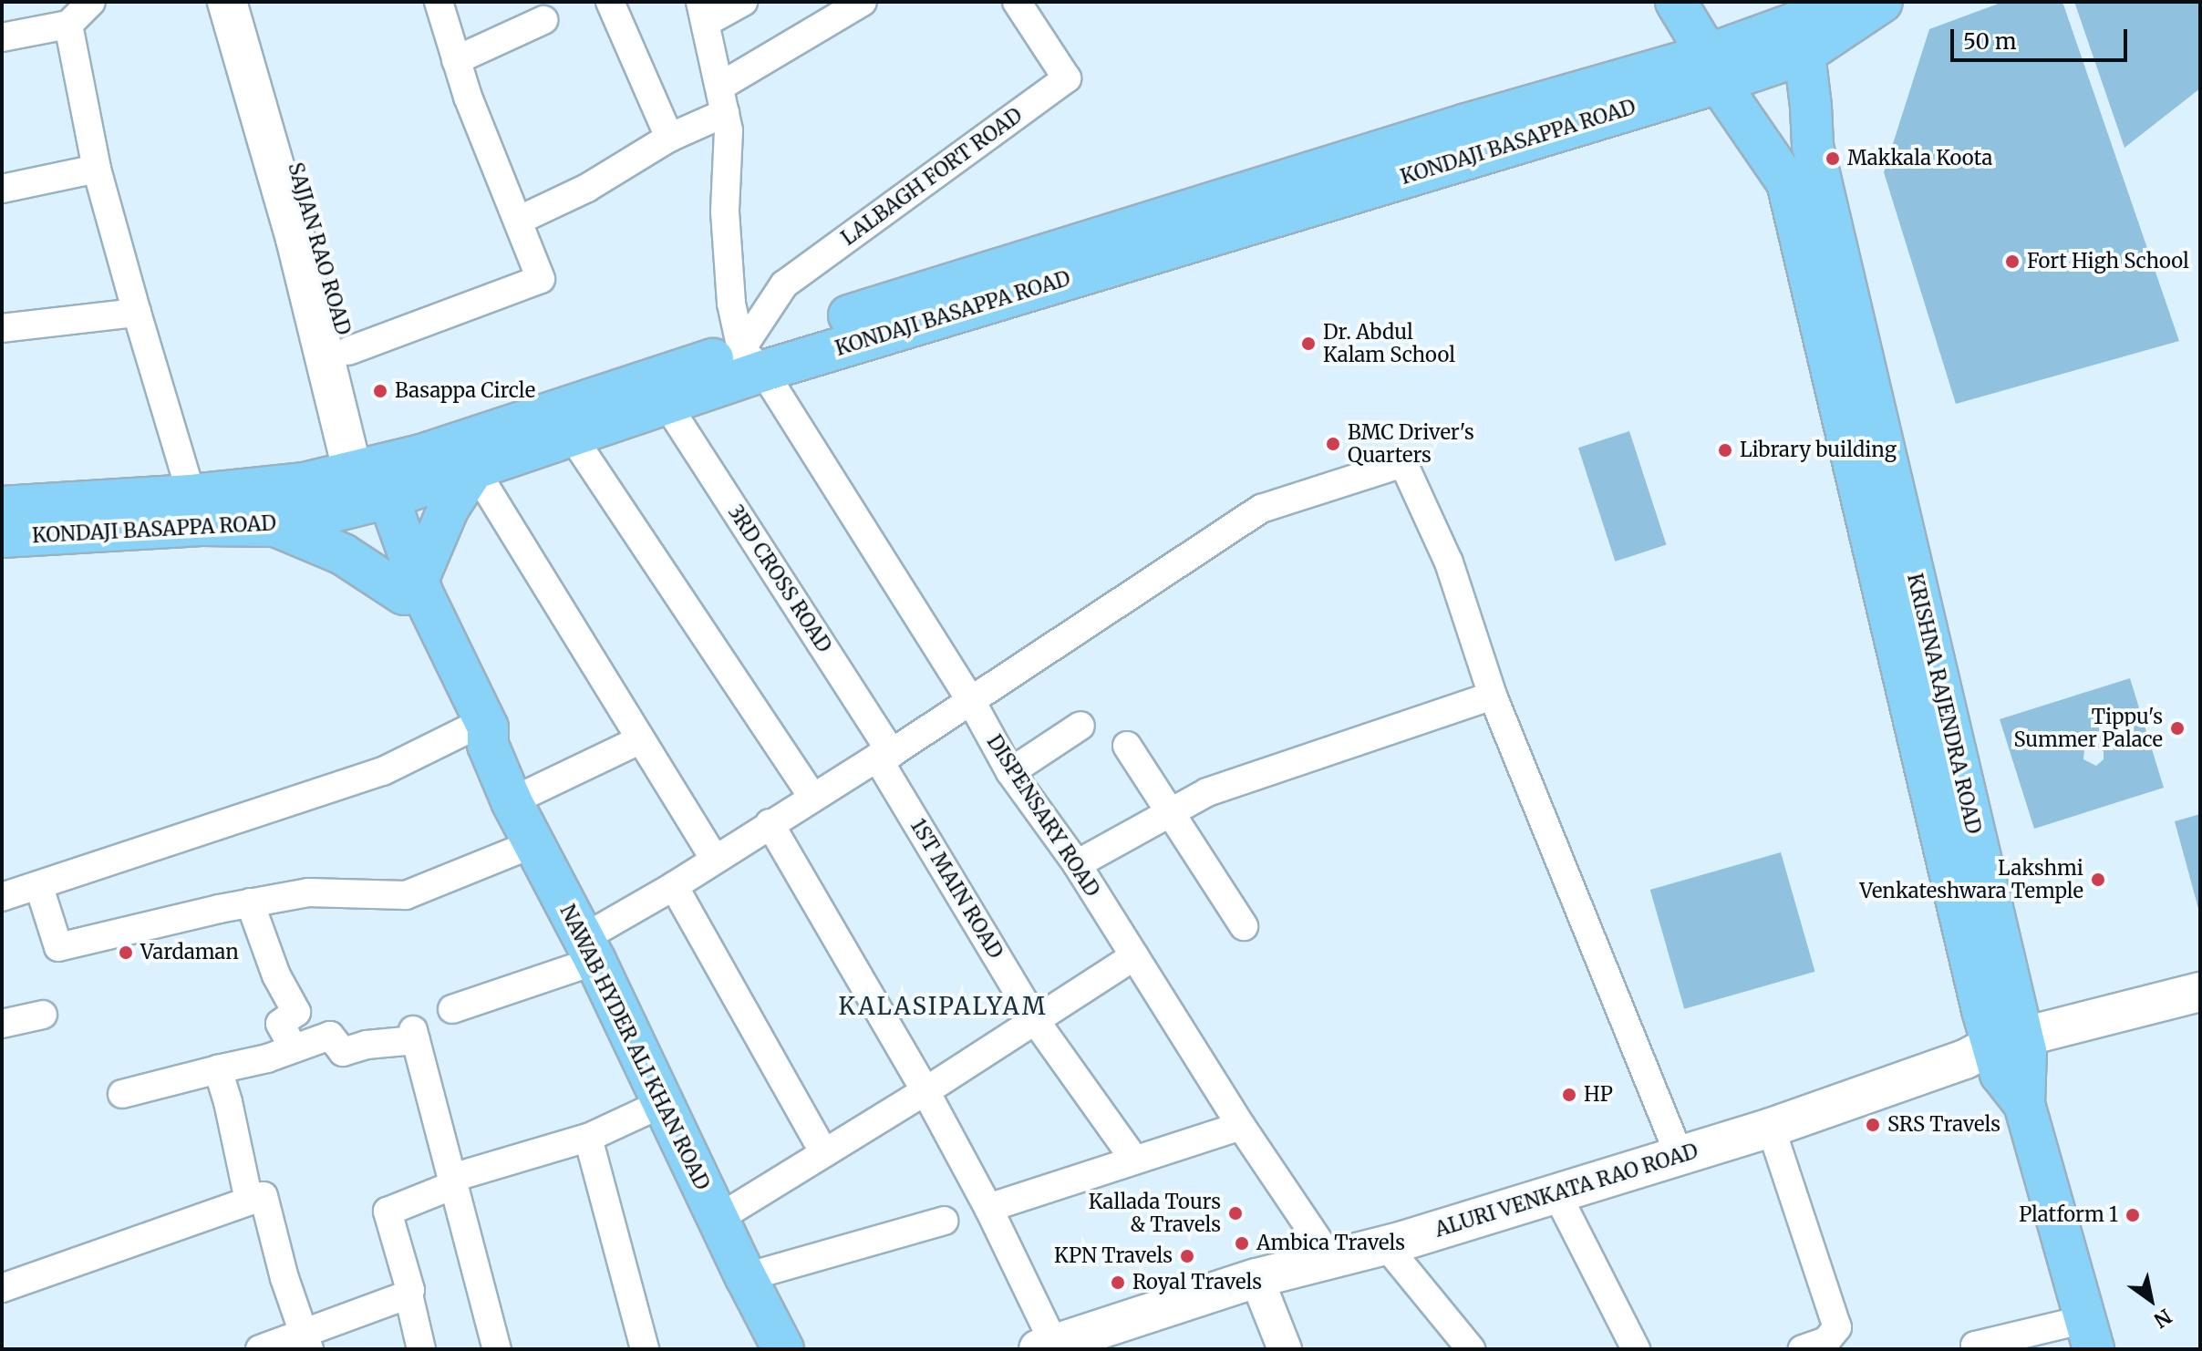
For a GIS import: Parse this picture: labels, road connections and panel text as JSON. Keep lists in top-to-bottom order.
{
  "streets": {
    "main road": [
      "KONDAJI BASAPPA ROAD",
      "SAJJAN RAO ROAD",
      "KRISHNA RAJENDRA ROAD",
      "NAWAB HYDER ALI KHAN ROAD",
      "ALURI VENKATA RAO ROAD"
    ],
    "street": [
      "LALBAGH FORT ROAD",
      "3RD CROSS ROAD",
      "DISPENSARY ROAD",
      "1ST MAIN ROAD"
    ]
  },
  "crossings": [
    ["KONDAJI BASAPPA ROAD", "LALBAGH FORT ROAD"],
    ["KONDAJI BASAPPA ROAD", "SAJJAN RAO ROAD"],
    ["KONDAJI BASAPPA ROAD", "3RD CROSS ROAD"],
    ["KONDAJI BASAPPA ROAD", "KRISHNA RAJENDRA ROAD"],
    ["KONDAJI BASAPPA ROAD", "DISPENSARY ROAD"],
    ["KONDAJI BASAPPA ROAD", "NAWAB HYDER ALI KHAN ROAD"],
    ["LALBAGH FORT ROAD", "DISPENSARY ROAD"],
    ["SAJJAN RAO ROAD", "NAWAB HYDER ALI KHAN ROAD"],
    ["3RD CROSS ROAD", "1ST MAIN ROAD"],
    ["KRISHNA RAJENDRA ROAD", "ALURI VENKATA RAO ROAD"],
    ["DISPENSARY ROAD", "ALURI VENKATA RAO ROAD"]
  ],
  "districts": ["KALASIPALYAM"],
  "places": [
    "Makkala Koota",
    "Fort High School",
    "Dr. Abdul Kalam School",
    "Basappa Circle",
    "BMC Driver's Quarters",
    "Library building",
    "Tippu's Summer Palace",
    "Lakshmi Venkateshwara Temple",
    "Vardaman",
    "HP",
    "SRS Travels",
    "Kallada Tours & Travels",
    "Platform 1",
    "Ambica Travels",
    "KPN Travels",
    "Royal Travels"
  ],
  "scale_bar": "50 m",
  "north": "bottom right"
}
